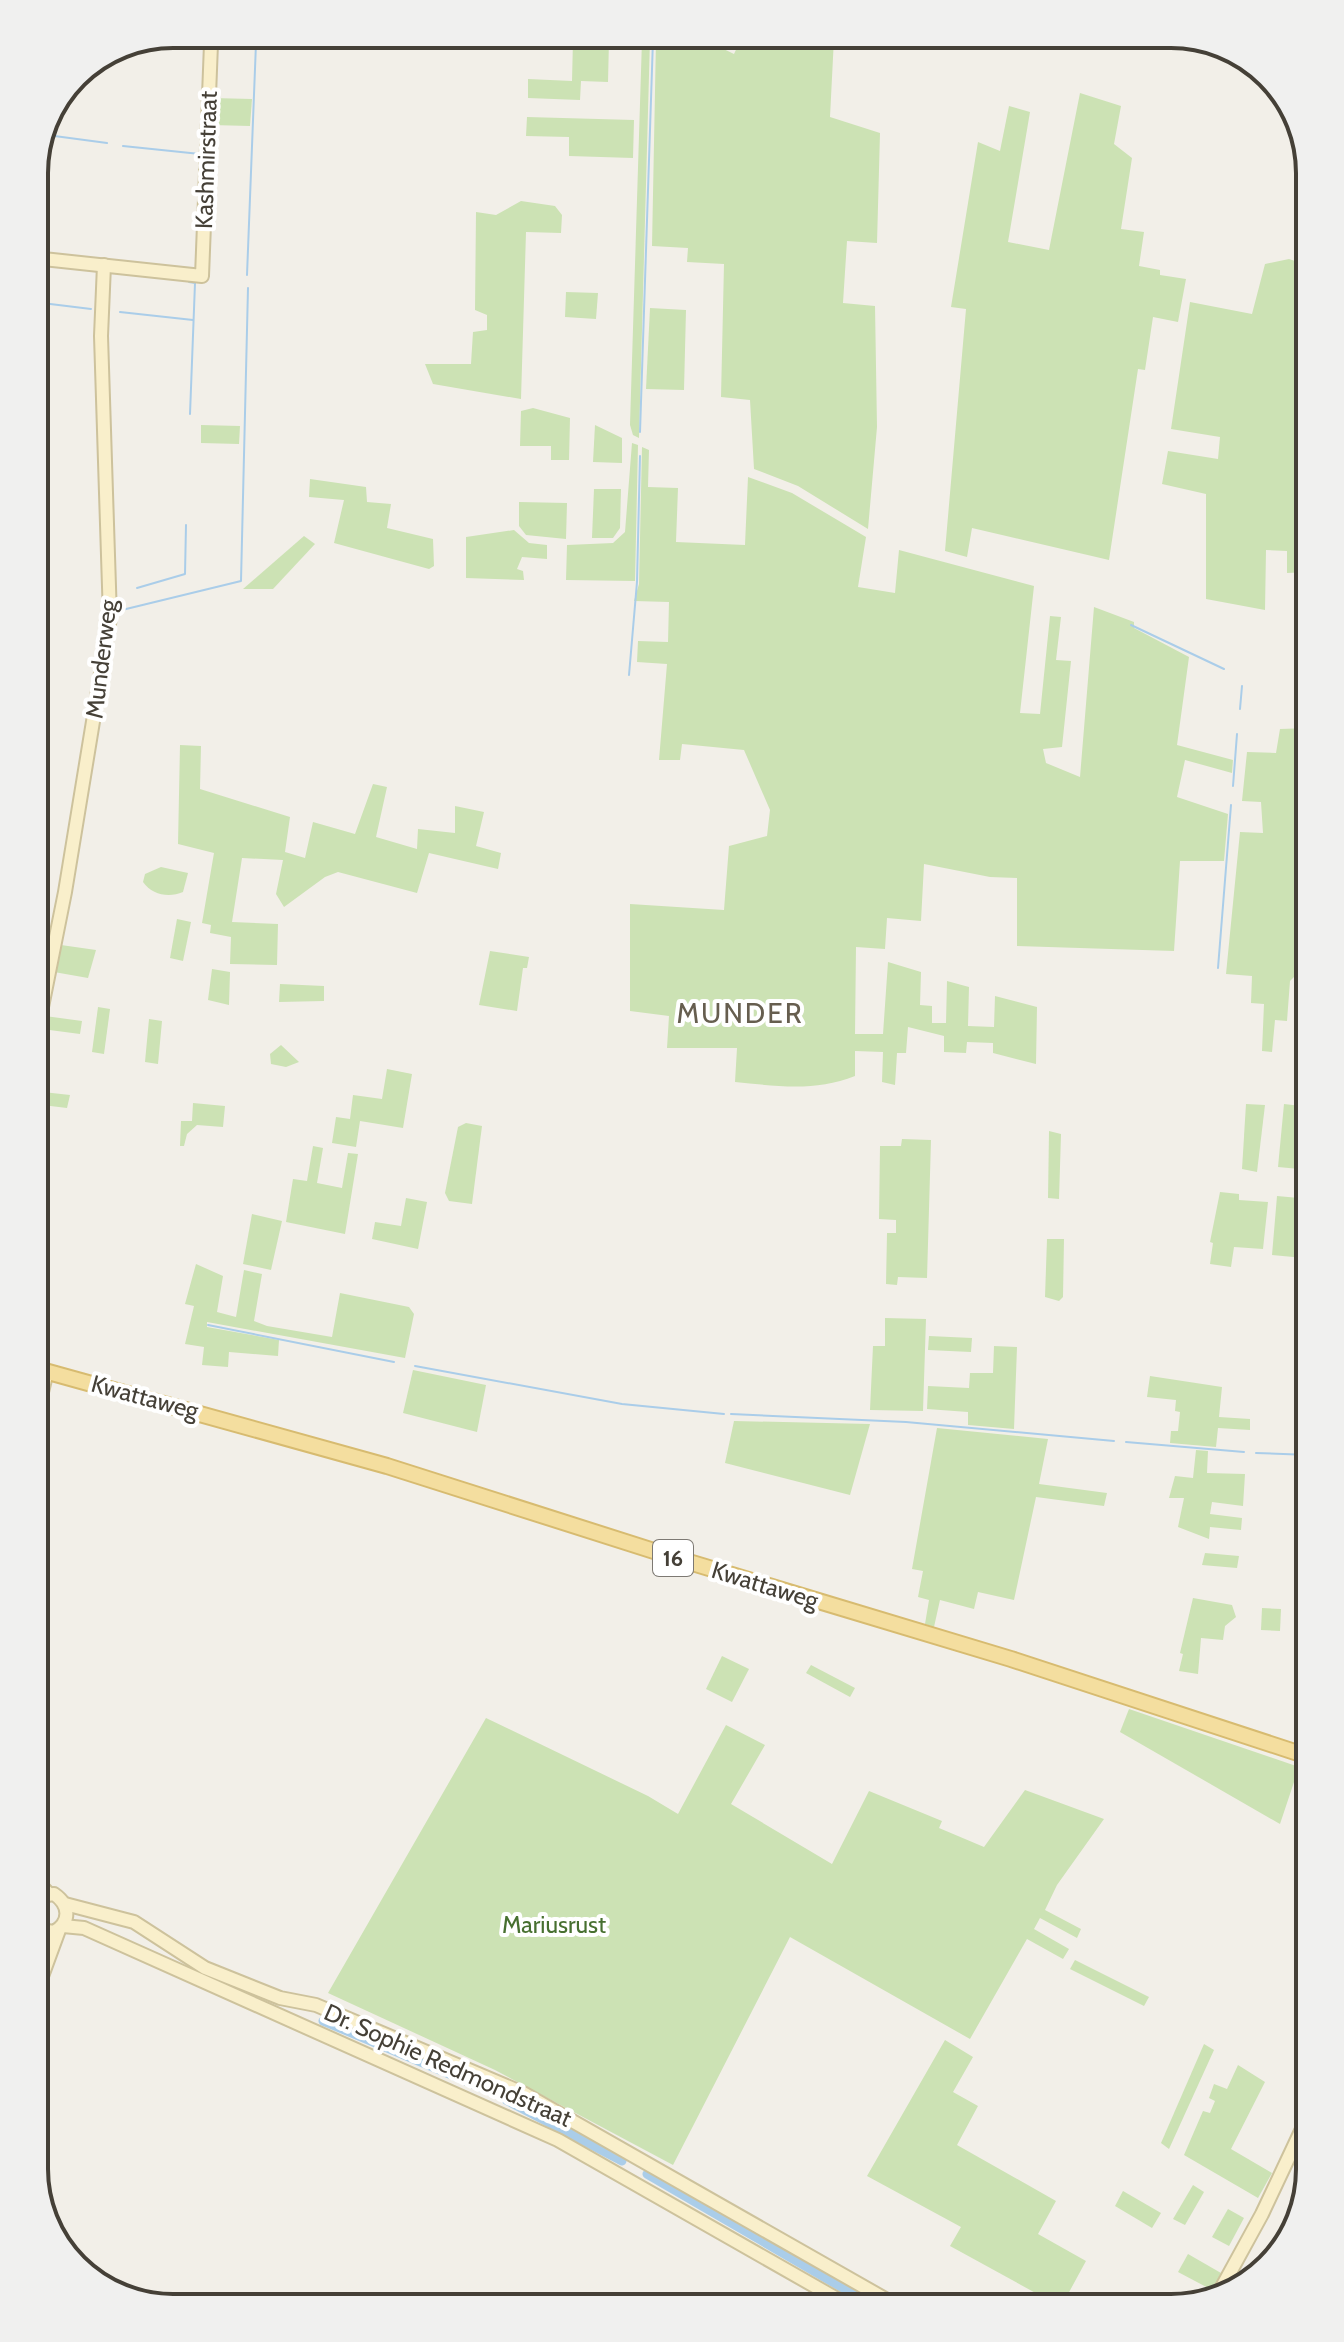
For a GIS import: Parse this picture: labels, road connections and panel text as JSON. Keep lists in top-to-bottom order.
{
  "streets": {
    "main road": ["Kwattaweg", "16"],
    "street": ["Kashmirstraat", "Munderweg", "Dr. Sophie Redmondstraat"]
  },
  "crossings": [
    ["Kashmirstraat", "Munderweg"]
  ],
  "districts": ["MUNDER"],
  "parks": ["Mariusrust"]
}
